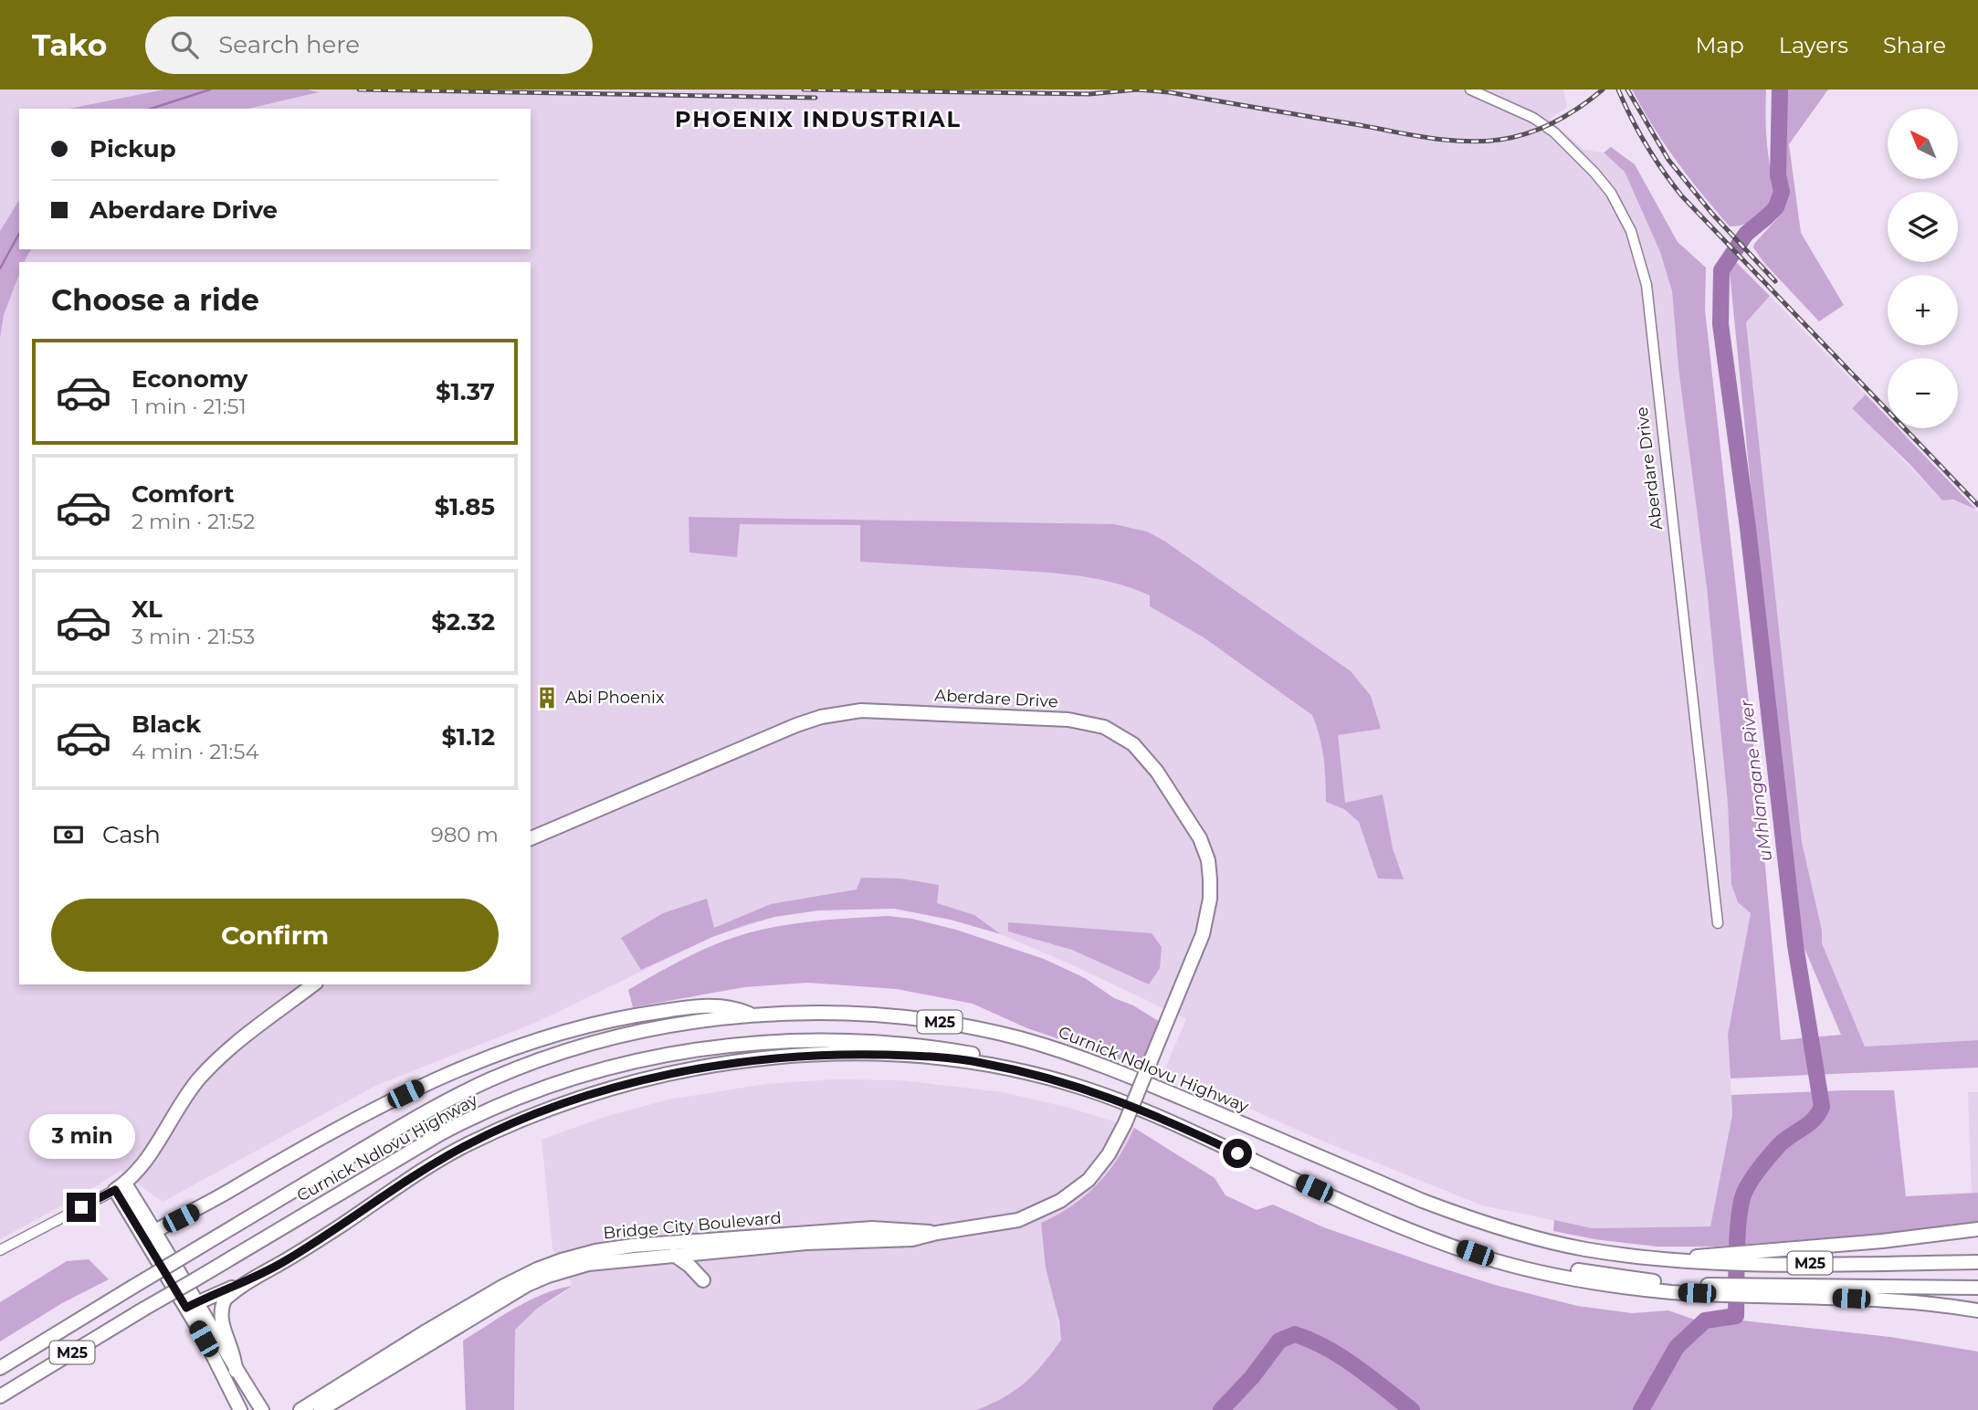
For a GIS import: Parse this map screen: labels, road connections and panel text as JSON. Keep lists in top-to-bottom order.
{
  "streets": {
    "main road": [
      "Aberdare Drive",
      "M25",
      "Curnick Ndlovu Highway",
      "Bridge City Boulevard"
    ]
  },
  "crossings": [
    ["Aberdare Drive", "Bridge City Boulevard"],
    ["M25", "Curnick Ndlovu Highway"]
  ],
  "districts": ["PHOENIX INDUSTRIAL"],
  "water": ["uMhlangane River"],
  "places": {
    "building": ["Abi Phoenix"]
  },
  "north": "top left",
  "page": {
    "header": "Tako",
    "search": "Search here",
    "nav": ["Map", "Layers", "Share"],
    "map_buttons": ["+", "−"],
    "banner": ["Pickup", "Aberdare Drive"],
    "heading": "Choose a ride",
    "list": [
      {
        "name": "Economy",
        "note": "1 min · 21:51",
        "value": "$1.37"
      },
      {
        "name": "Comfort",
        "note": "2 min · 21:52",
        "value": "$1.85"
      },
      {
        "name": "XL",
        "note": "3 min · 21:53",
        "value": "$2.32"
      },
      {
        "name": "Black",
        "note": "4 min · 21:54",
        "value": "$1.12"
      }
    ],
    "pay": ["Cash", "980 m"],
    "buttons": "Confirm",
    "bubble": "3 min"
  }
}
